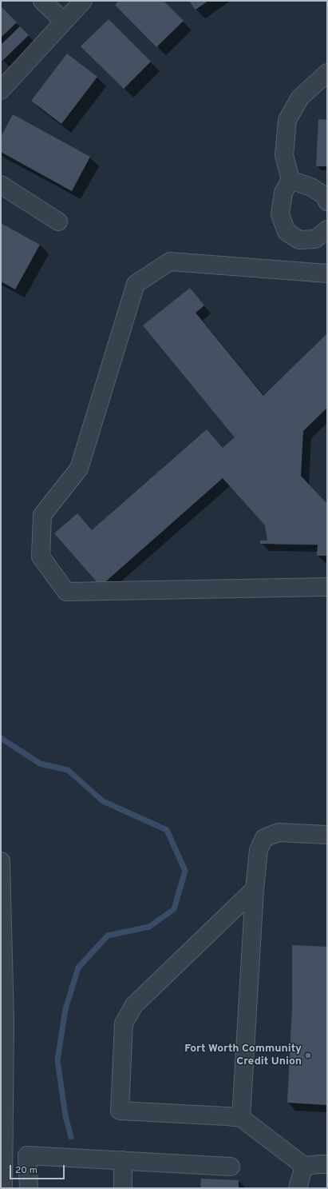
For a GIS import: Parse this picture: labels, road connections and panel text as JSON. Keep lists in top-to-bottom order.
{
  "places": ["Fort Worth Community Credit Union"],
  "scale_bar": "20 m"
}
